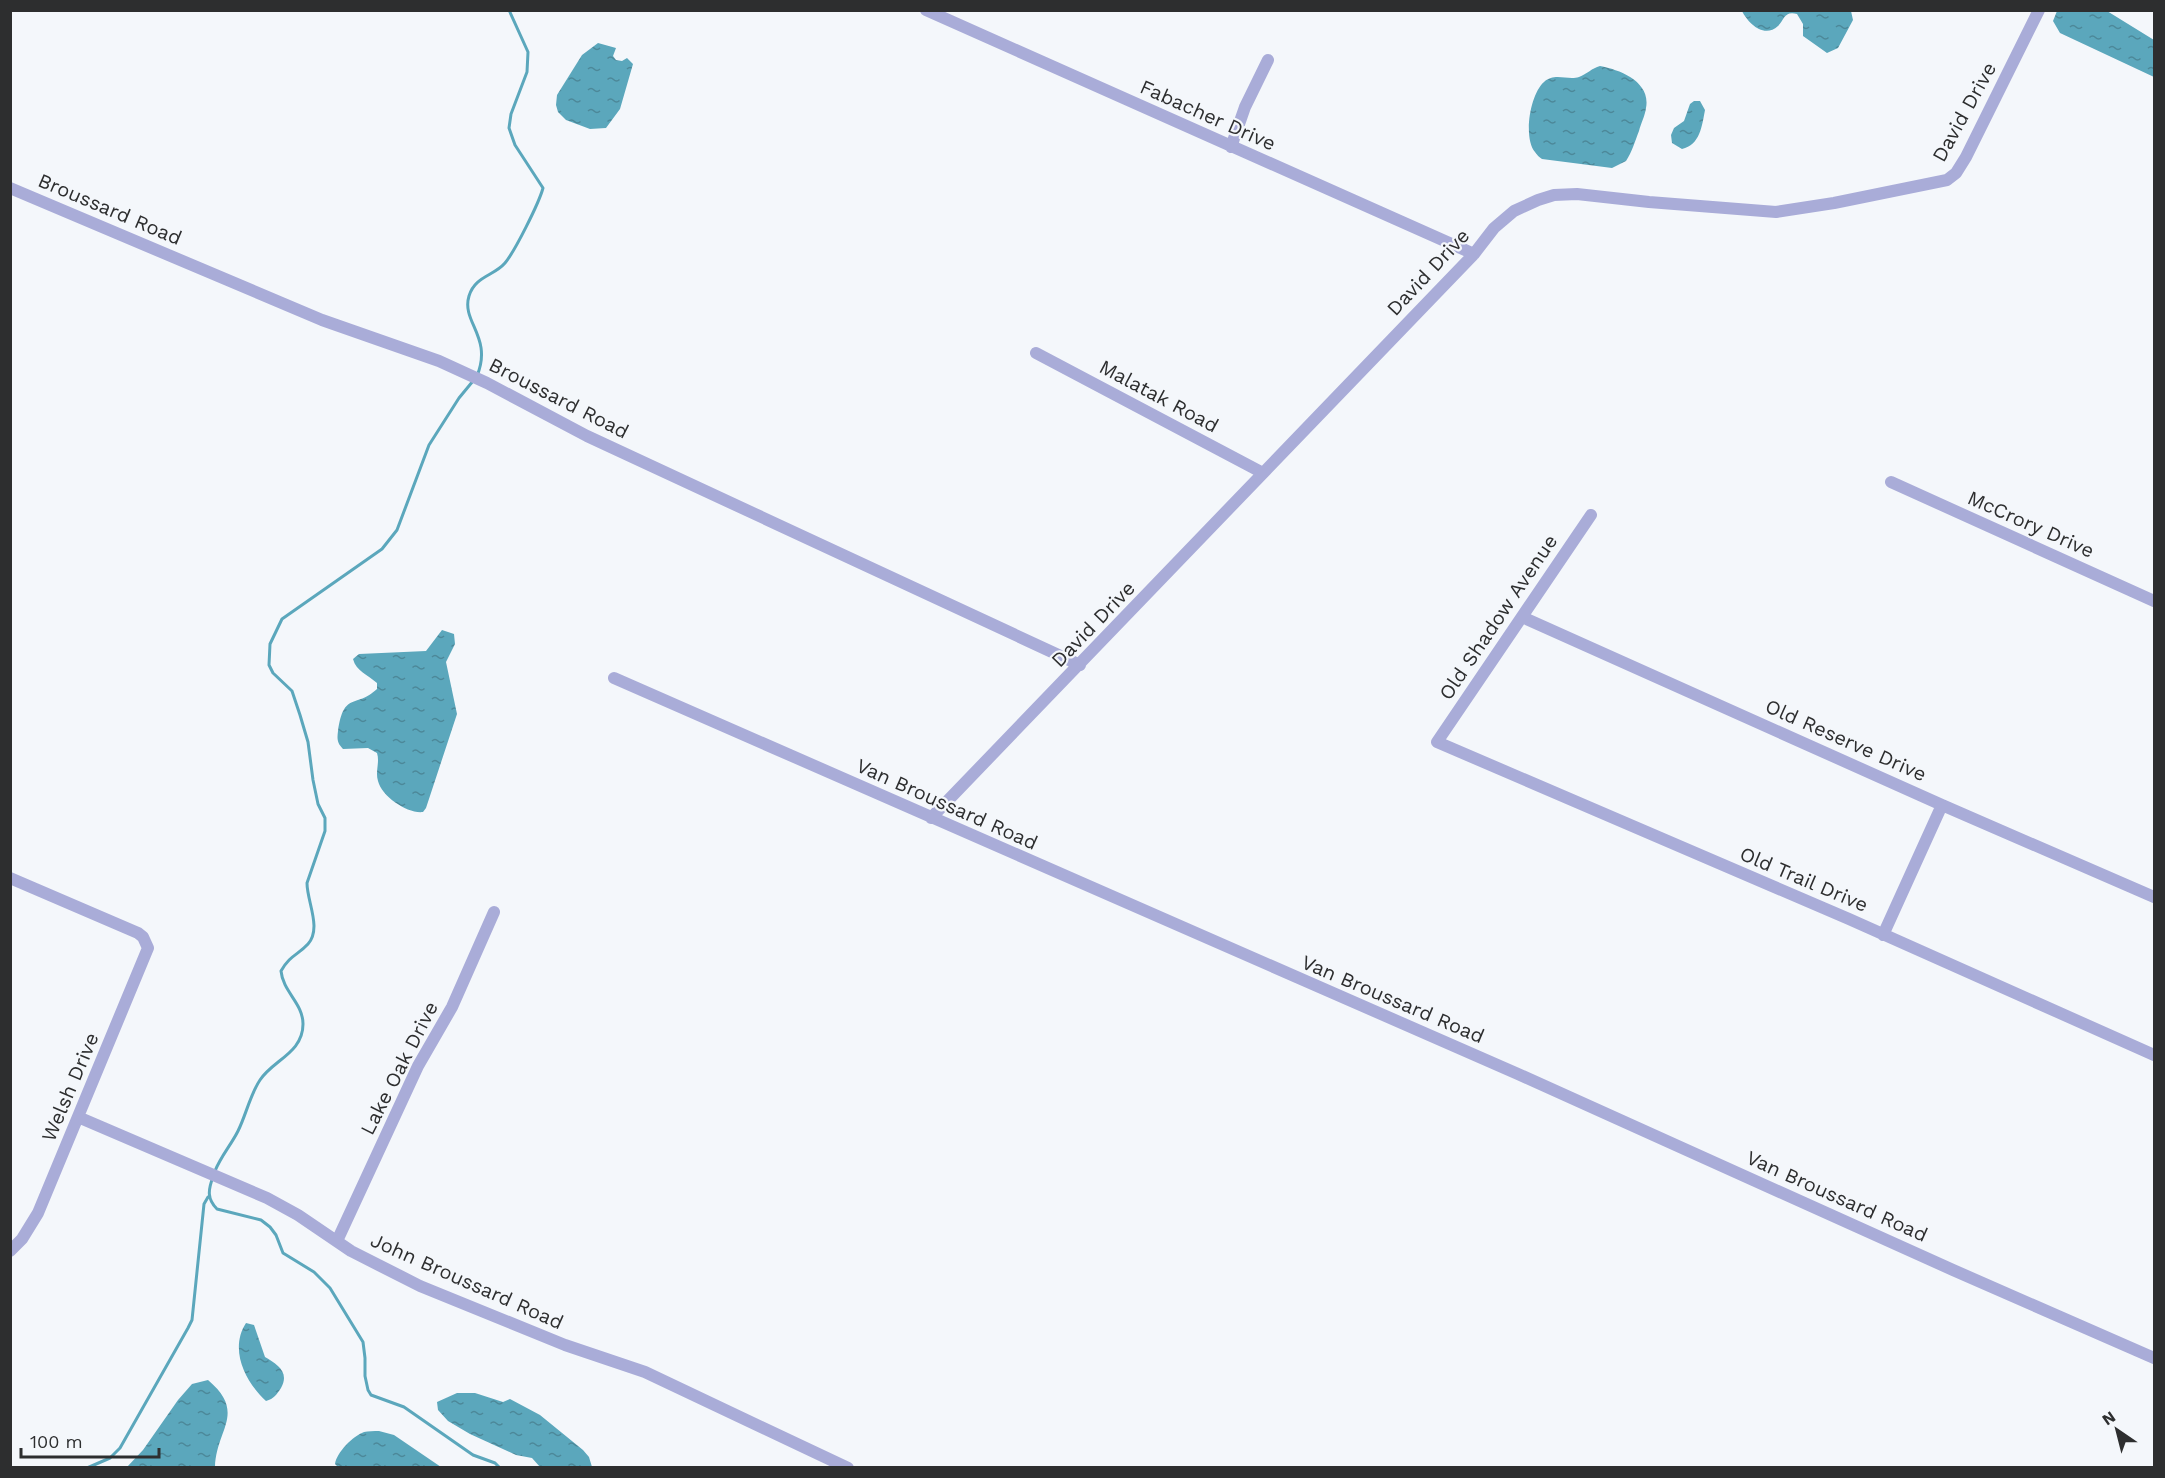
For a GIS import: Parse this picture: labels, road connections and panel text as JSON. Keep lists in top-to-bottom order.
{
  "streets": {
    "street": [
      "David Drive",
      "Fabacher Drive",
      "Broussard Road",
      "Malatak Road",
      "McCrory Drive",
      "Old Shadow Avenue",
      "Old Reserve Drive",
      "Van Broussard Road",
      "Old Trail Drive",
      "Lake Oak Drive",
      "Welsh Drive",
      "John Broussard Road"
    ]
  },
  "crossings": [
    ["David Drive", "Fabacher Drive"],
    ["David Drive", "Broussard Road"],
    ["David Drive", "Malatak Road"],
    ["David Drive", "Van Broussard Road"],
    ["Old Shadow Avenue", "Old Reserve Drive"],
    ["Old Shadow Avenue", "Old Trail Drive"],
    ["Lake Oak Drive", "John Broussard Road"],
    ["Welsh Drive", "John Broussard Road"]
  ],
  "scale_bar": "100 m",
  "north": "top left"
}
